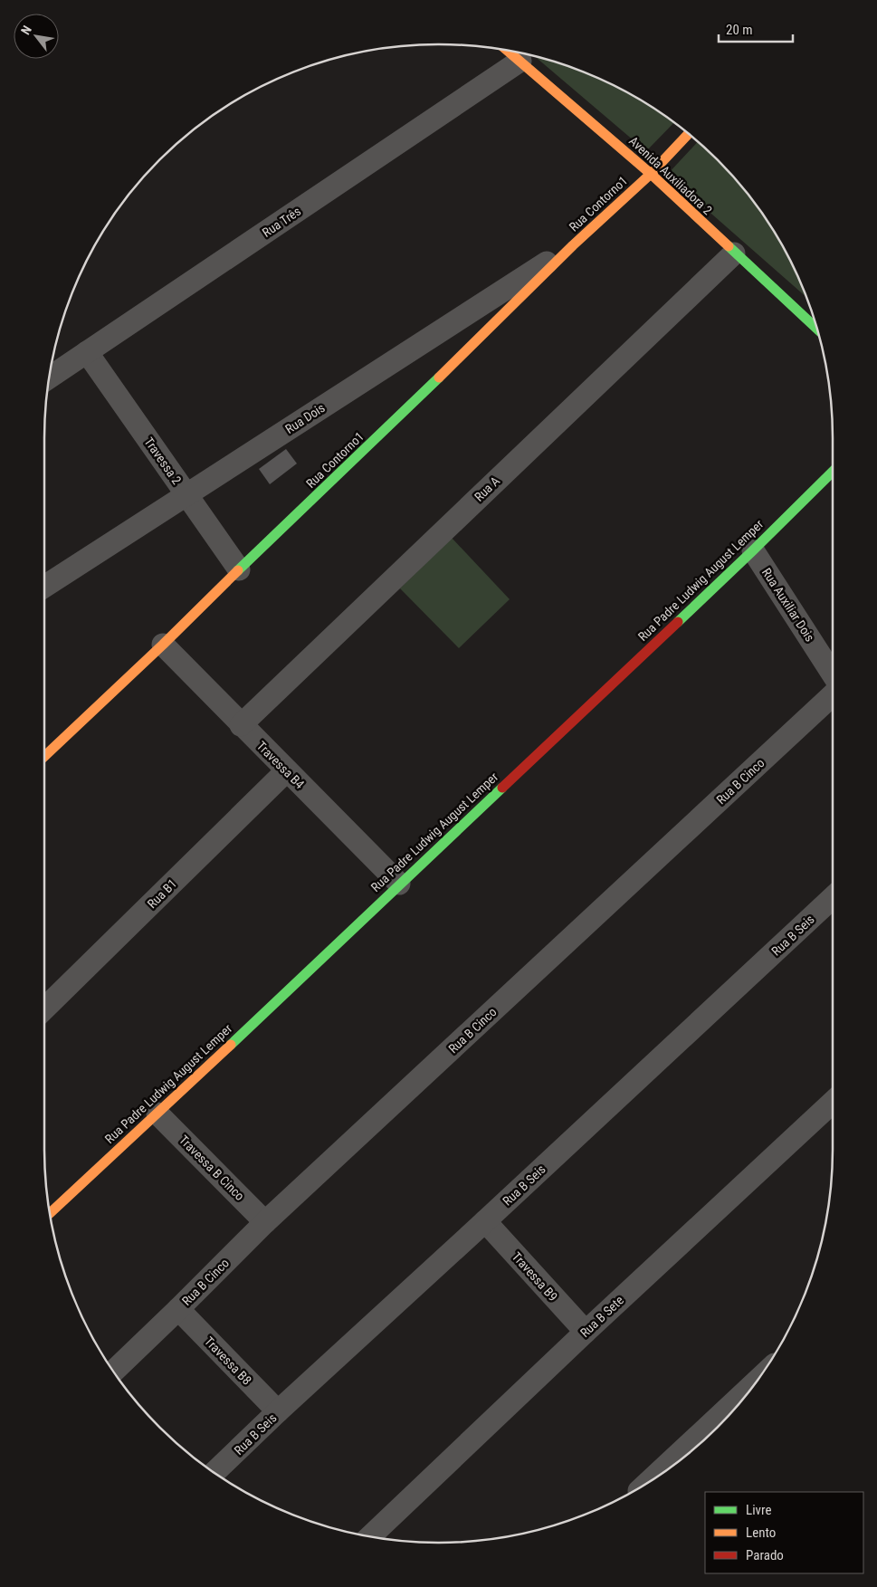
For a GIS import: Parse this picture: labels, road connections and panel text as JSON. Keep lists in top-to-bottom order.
{
  "streets": {
    "street": [
      "Avenida Auxiliadora 2",
      "Rua Contorno1",
      "Rua Três",
      "Rua Dois",
      "Travessa 2",
      "Rua A",
      "Rua Padre Ludwig August Lemper",
      "Rua Auxiliar Dois",
      "Travessa B4",
      "Rua B Cinco",
      "Rua B1",
      "Rua B Seis",
      "Travessa B Cinco",
      "Travessa B9",
      "Rua B Sete",
      "Travessa B8"
    ]
  },
  "crossings": [
    ["Avenida Auxiliadora 2", "Rua Contorno1"],
    ["Avenida Auxiliadora 2", "Rua Três"],
    ["Avenida Auxiliadora 2", "Rua A"],
    ["Rua Contorno1", "Rua Dois"],
    ["Rua Contorno1", "Travessa 2"],
    ["Rua Contorno1", "Travessa B4"],
    ["Rua Três", "Travessa 2"],
    ["Rua Dois", "Travessa 2"],
    ["Rua A", "Travessa B4"],
    ["Rua Padre Ludwig August Lemper", "Rua Auxiliar Dois"],
    ["Rua Padre Ludwig August Lemper", "Travessa B4"],
    ["Rua Padre Ludwig August Lemper", "Travessa B Cinco"],
    ["Travessa B4", "Rua B1"],
    ["Rua B Cinco", "Travessa B Cinco"],
    ["Rua B Cinco", "Travessa B8"],
    ["Rua B Seis", "Travessa B9"],
    ["Rua B Seis", "Travessa B8"],
    ["Travessa B9", "Rua B Sete"]
  ],
  "legend": ["Livre", "Lento", "Parado"],
  "scale_bar": "20 m",
  "north": "top left"
}
